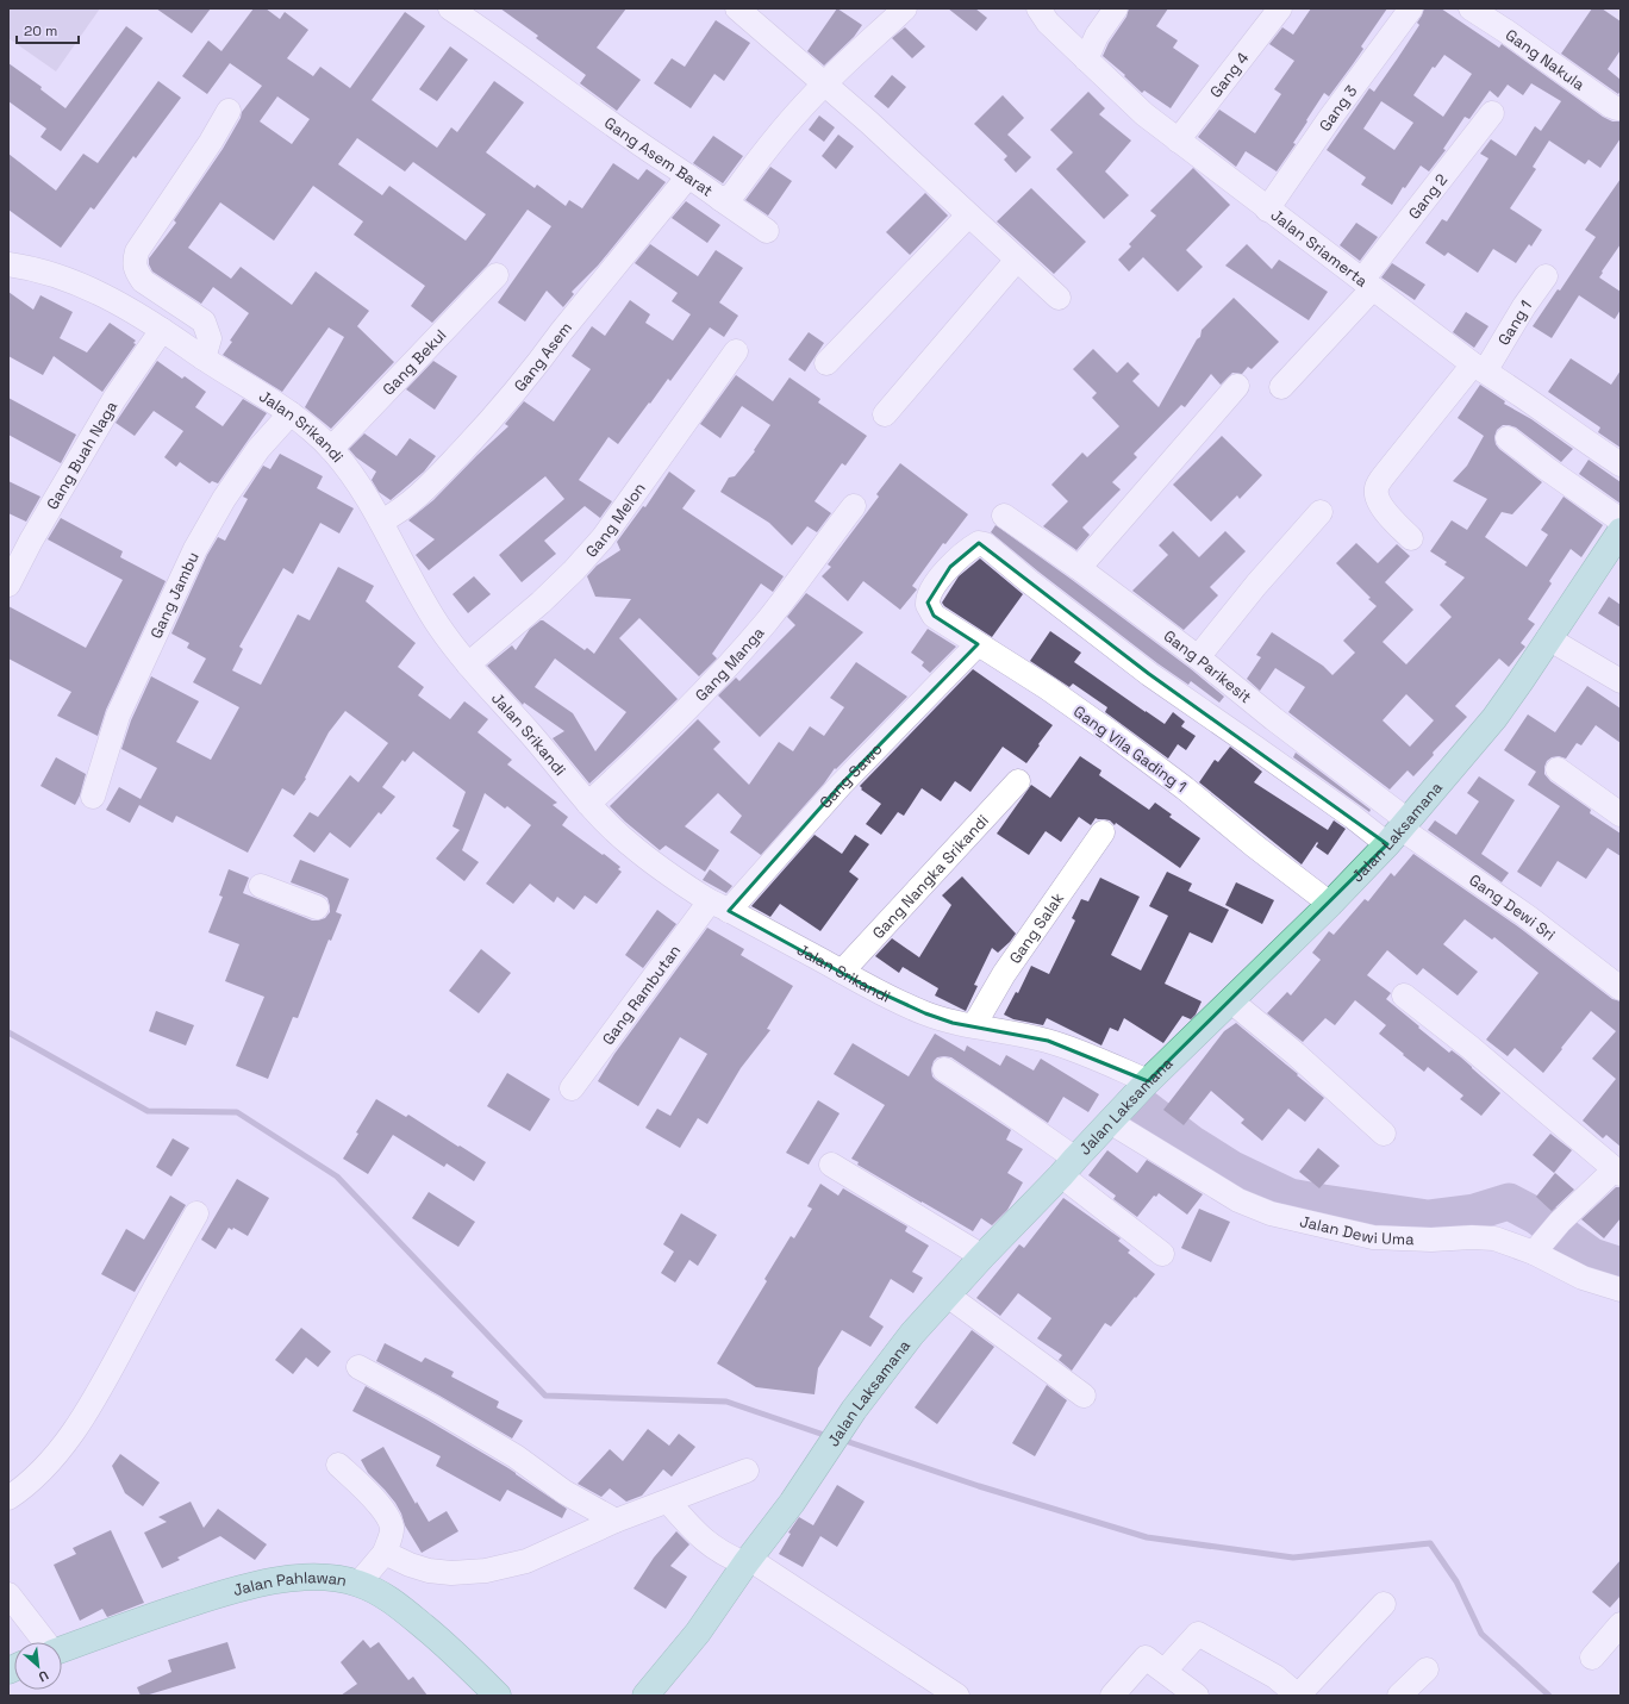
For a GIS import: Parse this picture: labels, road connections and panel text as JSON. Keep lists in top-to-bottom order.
{
  "streets": {
    "main road": ["Jalan Laksamana", "Jalan Pahlawan"],
    "street": [
      "Gang Nakula",
      "Gang 4",
      "Gang 3",
      "Gang Asem Barat",
      "Gang 2",
      "Jalan Sriamerta",
      "Gang 1",
      "Gang Asem",
      "Gang Bekul",
      "Jalan Srikandi",
      "Gang Buah Naga",
      "Gang Melon",
      "Gang Jambu",
      "Gang Manga",
      "Gang Parikesit",
      "Gang Vila Gading 1",
      "Gang Sawo",
      "Gang Nangka Srikandi",
      "Gang Dewi Sri",
      "Gang Salak",
      "Gang Rambutan",
      "Jalan Dewi Uma"
    ]
  },
  "crossings": [
    ["Gang 4", "Jalan Sriamerta"],
    ["Gang 3", "Jalan Sriamerta"],
    ["Gang Asem Barat", "Gang Asem"],
    ["Gang 2", "Jalan Sriamerta"],
    ["Jalan Sriamerta", "Gang 1"],
    ["Gang Asem", "Jalan Srikandi"],
    ["Gang Bekul", "Jalan Srikandi"],
    ["Jalan Srikandi", "Gang Buah Naga"],
    ["Jalan Srikandi", "Gang Melon"],
    ["Jalan Srikandi", "Gang Jambu"],
    ["Jalan Srikandi", "Gang Manga"],
    ["Jalan Srikandi", "Gang Sawo"],
    ["Jalan Srikandi", "Jalan Laksamana"],
    ["Jalan Srikandi", "Gang Nangka Srikandi"],
    ["Jalan Srikandi", "Gang Salak"],
    ["Jalan Srikandi", "Gang Rambutan"],
    ["Gang Parikesit", "Gang Vila Gading 1"],
    ["Gang Parikesit", "Jalan Laksamana"],
    ["Gang Parikesit", "Gang Dewi Sri"],
    ["Gang Vila Gading 1", "Gang Sawo"],
    ["Gang Vila Gading 1", "Jalan Laksamana"],
    ["Gang Vila Gading 1", "Gang Dewi Sri"],
    ["Gang Sawo", "Gang Rambutan"],
    ["Jalan Laksamana", "Gang Dewi Sri"],
    ["Jalan Laksamana", "Jalan Dewi Uma"]
  ],
  "scale_bar": "20 m",
  "north": "bottom right"
}
